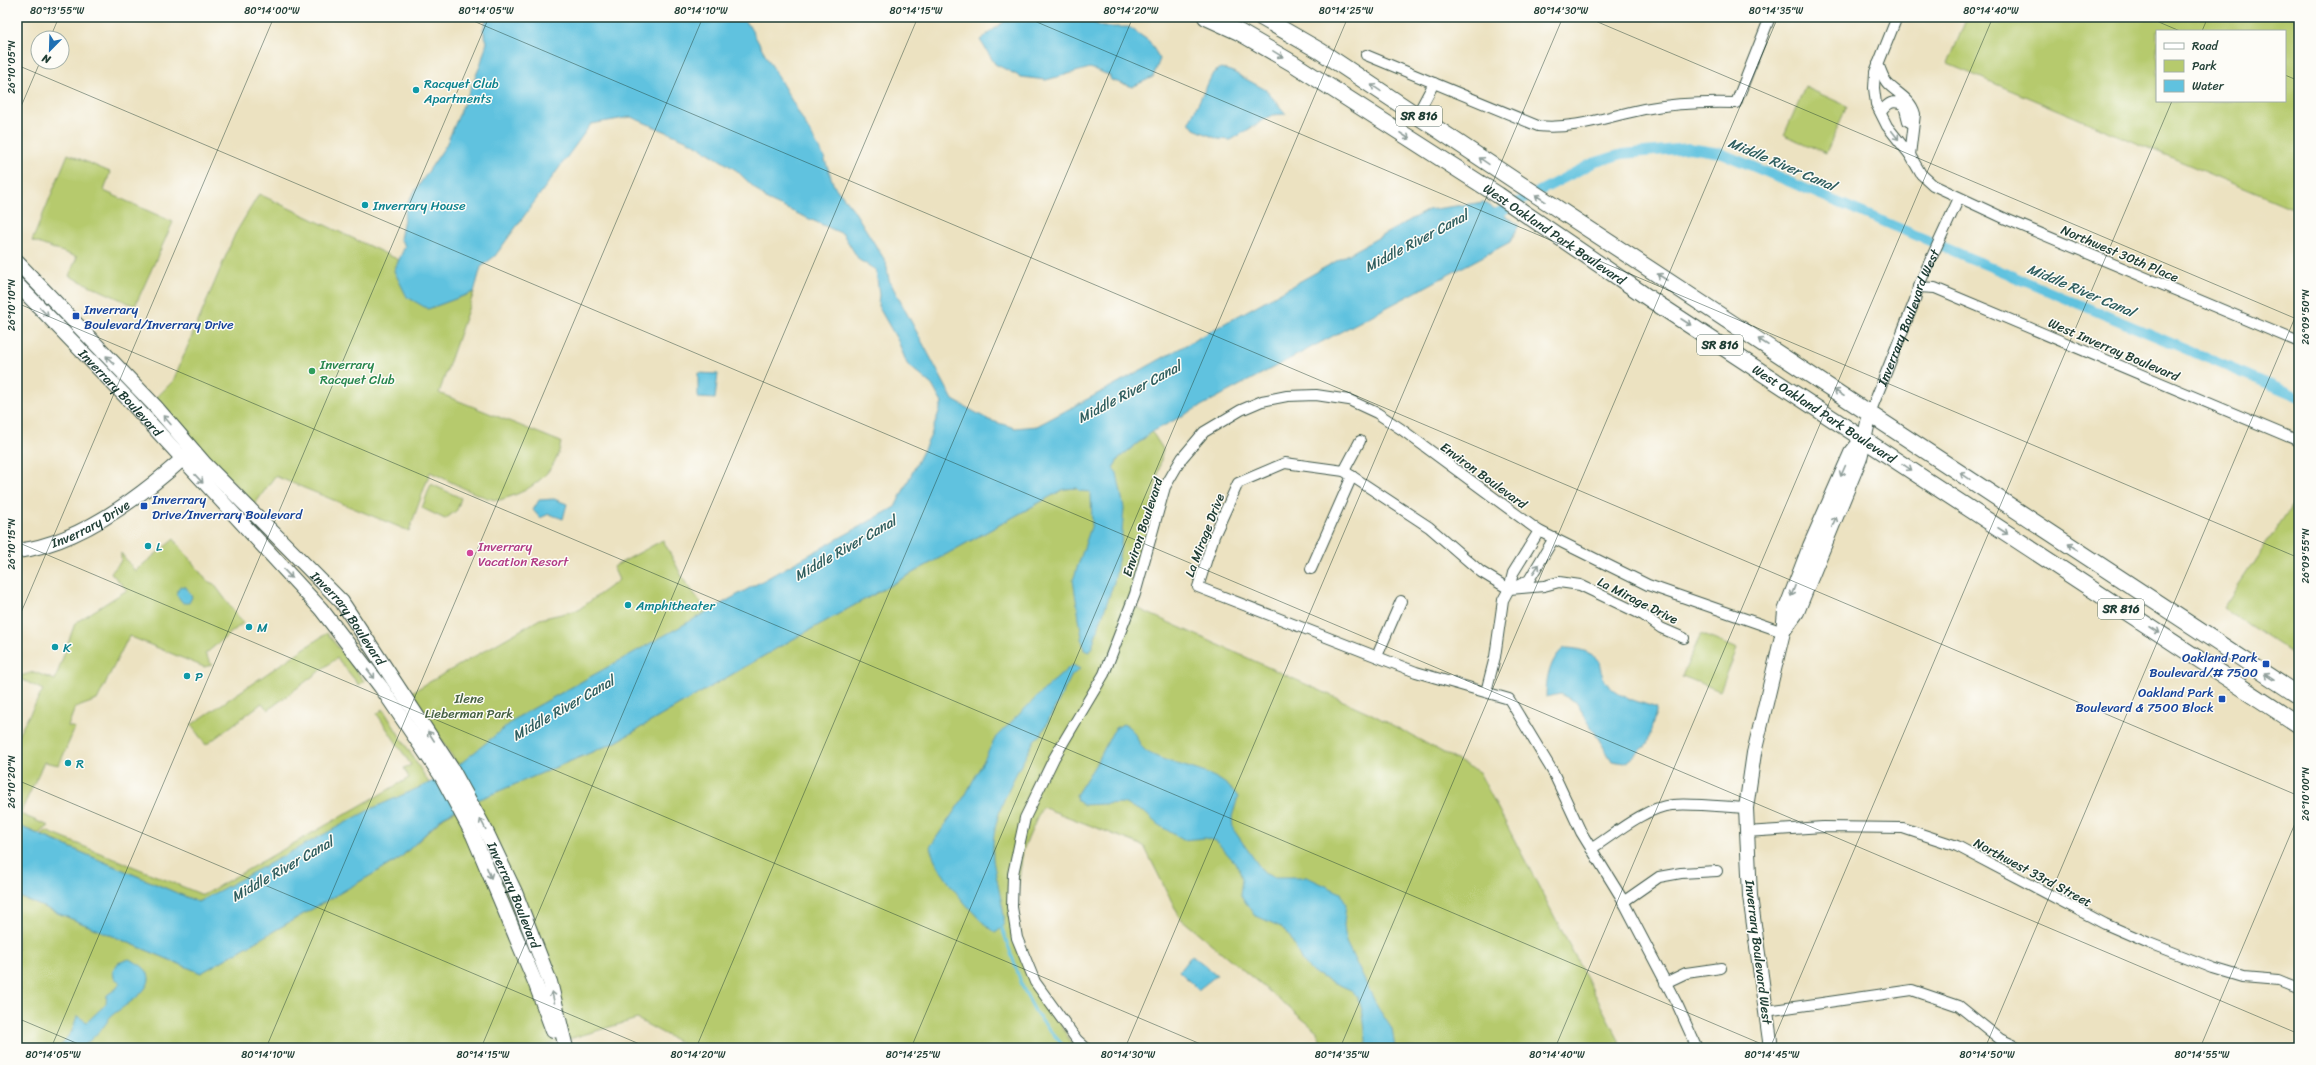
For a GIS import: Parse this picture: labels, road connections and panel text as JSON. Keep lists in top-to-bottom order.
{
  "streets": {
    "main road": ["SR 816", "West Oakland Park Boulevard"],
    "street": [
      "Northwest 30th Place",
      "Inverrary Boulevard West",
      "West Inverray Boulevard",
      "Inverrary Boulevard",
      "Environ Boulevard",
      "Inverrary Drive",
      "La Mirage Drive",
      "Northwest 33rd Street"
    ]
  },
  "crossings": [
    ["West Oakland Park Boulevard", "Inverrary Boulevard West"],
    ["Northwest 30th Place", "Inverrary Boulevard West"],
    ["Inverrary Boulevard West", "West Inverray Boulevard"],
    ["Inverrary Boulevard West", "Environ Boulevard"],
    ["Inverrary Boulevard West", "Northwest 33rd Street"],
    ["Inverrary Boulevard", "Inverrary Drive"]
  ],
  "water": ["Middle River Canal"],
  "parks": ["Ilene Lieberman Park"],
  "places": {
    "other": [
      "Racquet Club Apartments",
      "Inverrary House",
      "Inverrary Racquet Club",
      "L",
      "Inverrary Vacation Resort",
      "Amphitheater",
      "M",
      "K",
      "P",
      "R"
    ],
    "transit": [
      "Inverrary Boulevard/Inverrary Drive",
      "Inverrary Drive/Inverrary Boulevard",
      "Oakland Park Boulevard/# 7500",
      "Oakland Park Boulevard & 7500 Block"
    ]
  },
  "legend": ["Road", "Park", "Water"],
  "north": "bottom left",
  "coordinates": [
    "80°13'55\"W",
    "80°14'00\"W",
    "80°14'05\"W",
    "80°14'10\"W",
    "80°14'15\"W",
    "80°14'20\"W",
    "80°14'25\"W",
    "80°14'30\"W",
    "80°14'35\"W",
    "80°14'40\"W",
    "26°10'05\"N",
    "26°10'10\"N",
    "26°09'50\"N",
    "26°10'15\"N",
    "26°09'55\"N",
    "26°10'20\"N",
    "26°10'00\"N",
    "80°14'45\"W",
    "80°14'50\"W",
    "80°14'55\"W"
  ]
}
